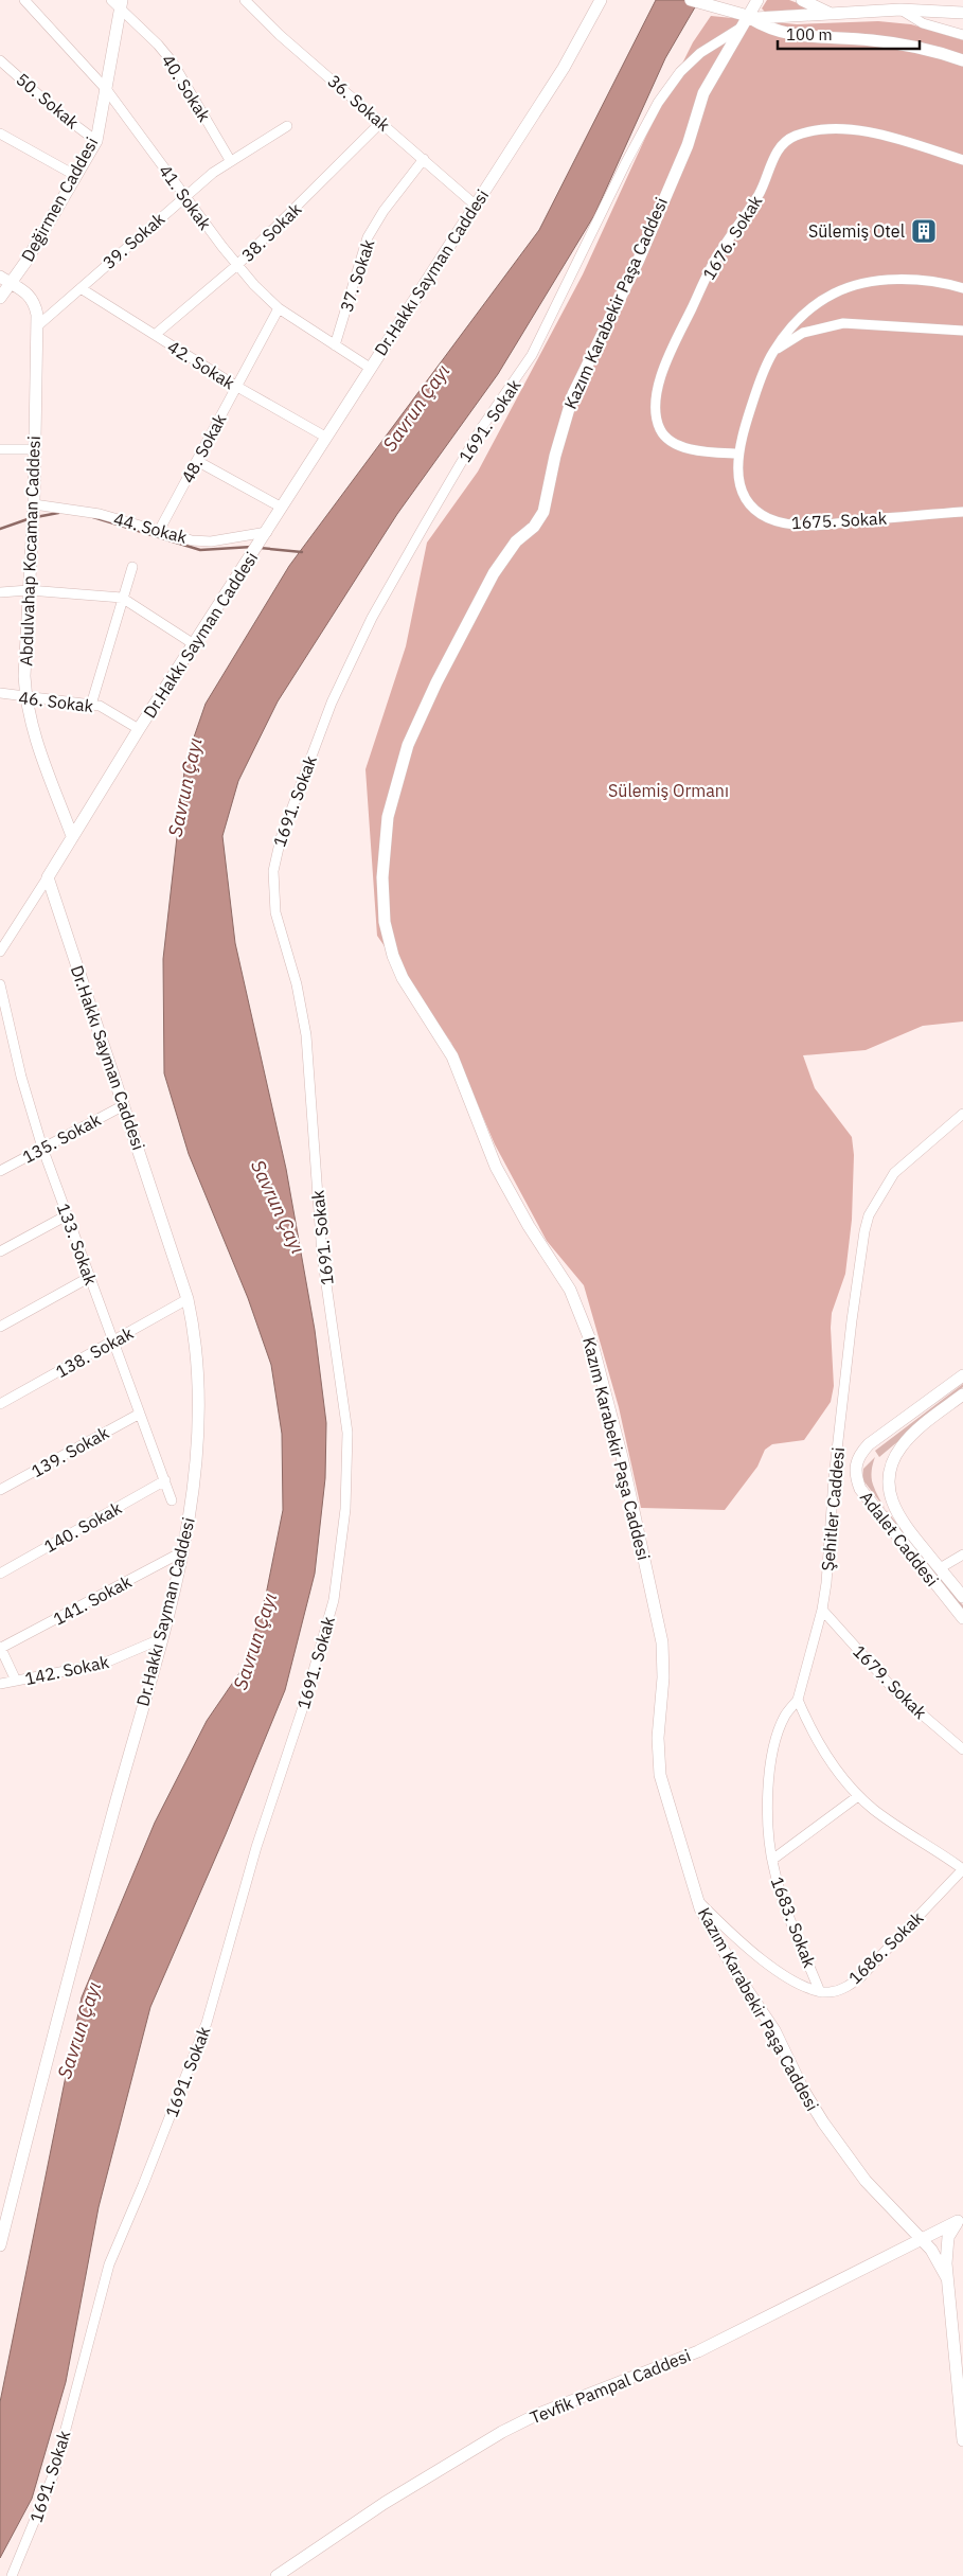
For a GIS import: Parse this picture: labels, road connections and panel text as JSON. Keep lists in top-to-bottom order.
{
  "streets": {
    "street": [
      "40. Sokak",
      "50. Sokak",
      "36. Sokak",
      "41. Sokak",
      "Değirmen Caddesi",
      "38. Sokak",
      "1676. Sokak",
      "39. Sokak",
      "Dr.Hakkı Sayman Caddesi",
      "37. Sokak",
      "Kazım Karabekir Paşa Caddesi",
      "42. Sokak",
      "1691. Sokak",
      "48. Sokak",
      "1675. Sokak",
      "44. Sokak",
      "Abdulvahap Kocaman Caddesi",
      "46. Sokak",
      "135. Sokak",
      "133. Sokak",
      "138. Sokak",
      "139. Sokak",
      "Şehitler Caddesi",
      "140. Sokak",
      "Adalet Caddesi",
      "141. Sokak",
      "142. Sokak",
      "1679. Sokak",
      "1683. Sokak",
      "1686. Sokak",
      "Tevfik Pampal Caddesi"
    ]
  },
  "crossings": [
    ["40. Sokak", "Değirmen Caddesi"],
    ["40. Sokak", "39. Sokak"],
    ["50. Sokak", "Değirmen Caddesi"],
    ["36. Sokak", "38. Sokak"],
    ["36. Sokak", "Dr.Hakkı Sayman Caddesi"],
    ["36. Sokak", "37. Sokak"],
    ["41. Sokak", "Değirmen Caddesi"],
    ["41. Sokak", "38. Sokak"],
    ["41. Sokak", "39. Sokak"],
    ["41. Sokak", "Dr.Hakkı Sayman Caddesi"],
    ["41. Sokak", "37. Sokak"],
    ["41. Sokak", "48. Sokak"],
    ["Değirmen Caddesi", "Abdulvahap Kocaman Caddesi"],
    ["38. Sokak", "42. Sokak"],
    ["1676. Sokak", "1675. Sokak"],
    ["39. Sokak", "42. Sokak"],
    ["39. Sokak", "Abdulvahap Kocaman Caddesi"],
    ["Dr.Hakkı Sayman Caddesi", "42. Sokak"],
    ["Dr.Hakkı Sayman Caddesi", "44. Sokak"],
    ["Dr.Hakkı Sayman Caddesi", "Abdulvahap Kocaman Caddesi"],
    ["Dr.Hakkı Sayman Caddesi", "46. Sokak"],
    ["Dr.Hakkı Sayman Caddesi", "135. Sokak"],
    ["Dr.Hakkı Sayman Caddesi", "138. Sokak"],
    ["Dr.Hakkı Sayman Caddesi", "141. Sokak"],
    ["Dr.Hakkı Sayman Caddesi", "142. Sokak"],
    ["Kazım Karabekir Paşa Caddesi", "1691. Sokak"],
    ["Kazım Karabekir Paşa Caddesi", "Tevfik Pampal Caddesi"],
    ["42. Sokak", "48. Sokak"],
    ["48. Sokak", "44. Sokak"],
    ["44. Sokak", "Abdulvahap Kocaman Caddesi"],
    ["Abdulvahap Kocaman Caddesi", "46. Sokak"],
    ["135. Sokak", "133. Sokak"],
    ["133. Sokak", "138. Sokak"],
    ["133. Sokak", "139. Sokak"],
    ["133. Sokak", "140. Sokak"],
    ["Şehitler Caddesi", "1679. Sokak"],
    ["Şehitler Caddesi", "1683. Sokak"],
    ["1683. Sokak", "1686. Sokak"]
  ],
  "water": ["Savrun Çayı"],
  "parks": ["Sülemiş Ormanı"],
  "places": {
    "building": ["Sülemiş Otel"]
  },
  "scale_bar": "100 m"
}
